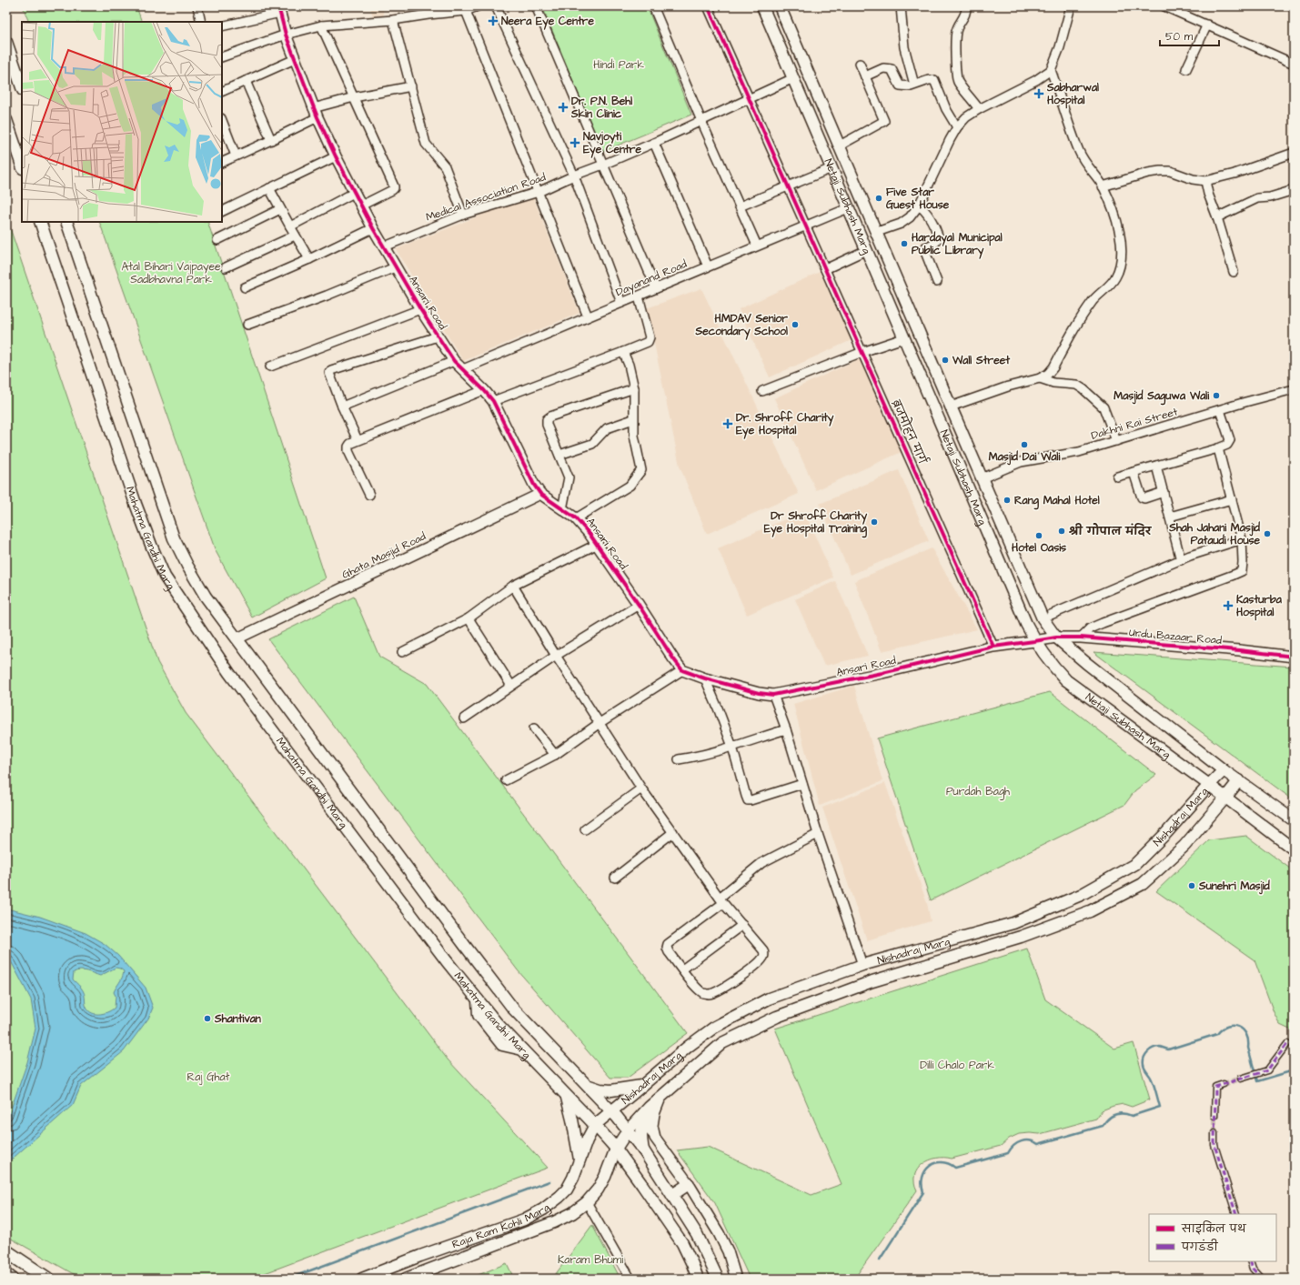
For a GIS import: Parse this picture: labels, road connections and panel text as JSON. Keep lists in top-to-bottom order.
{
  "streets": {
    "main road": [
      "Netaji Subhash Marg",
      "Mahatma Gandhi Marg",
      "Nishadraj Marg",
      "Raja Ram Kohli Marg"
    ],
    "street": [
      "Medical Association Road",
      "Dayanand Road",
      "Ansari Road",
      "Dakhni Rai Street",
      "ब्रजमोहन मार्ग",
      "Ghata Masjid Road",
      "Urdu Bazaar Road"
    ]
  },
  "crossings": [
    ["Medical Association Road", "Netaji Subhash Marg"],
    ["Medical Association Road", "Ansari Road"],
    ["Medical Association Road", "ब्रजमोहन मार्ग"],
    ["Netaji Subhash Marg", "Dayanand Road"],
    ["Netaji Subhash Marg", "Ansari Road"],
    ["Netaji Subhash Marg", "Dakhni Rai Street"],
    ["Netaji Subhash Marg", "Urdu Bazaar Road"],
    ["Netaji Subhash Marg", "Nishadraj Marg"],
    ["Dayanand Road", "Ansari Road"],
    ["Dayanand Road", "ब्रजमोहन मार्ग"],
    ["Ansari Road", "ब्रजमोहन मार्ग"],
    ["Ansari Road", "Ghata Masjid Road"],
    ["Ansari Road", "Urdu Bazaar Road"],
    ["Mahatma Gandhi Marg", "Ghata Masjid Road"],
    ["Mahatma Gandhi Marg", "Nishadraj Marg"],
    ["Mahatma Gandhi Marg", "Raja Ram Kohli Marg"],
    ["Nishadraj Marg", "Raja Ram Kohli Marg"]
  ],
  "parks": [
    "Hindi Park",
    "Atal Bihari Vajpayee Sadbhavna Park",
    "Purdah Bagh",
    "Dilli Chalo Park",
    "Raj Ghat",
    "Karam Bhumi"
  ],
  "places": {
    "health": [
      "Neera Eye Centre",
      "Sabharwal Hospital",
      "Dr. P.N. Behl Skin Clinic",
      "Navjoyti Eye Centre",
      "Dr. Shroff Charity Eye Hospital",
      "Kasturba Hospital"
    ],
    "other": [
      "Five Star Guest House",
      "Hardayal Municipal Public Library",
      "HMDAV Senior Secondary School",
      "Wall Street",
      "Masjid Saguwa Wali",
      "Masjid Dai Wali",
      "Rang Mahal Hotel",
      "Dr Shroff Charity Eye Hospital Training",
      "श्री गोपाल मंदिर",
      "Shah Jahani Masjid Pataudi House",
      "Hotel Oasis",
      "Sunehri Masjid",
      "Shantivan"
    ]
  },
  "legend": ["साइकिल पथ", "पगडंडी"],
  "scale_bar": "50 m"
}
